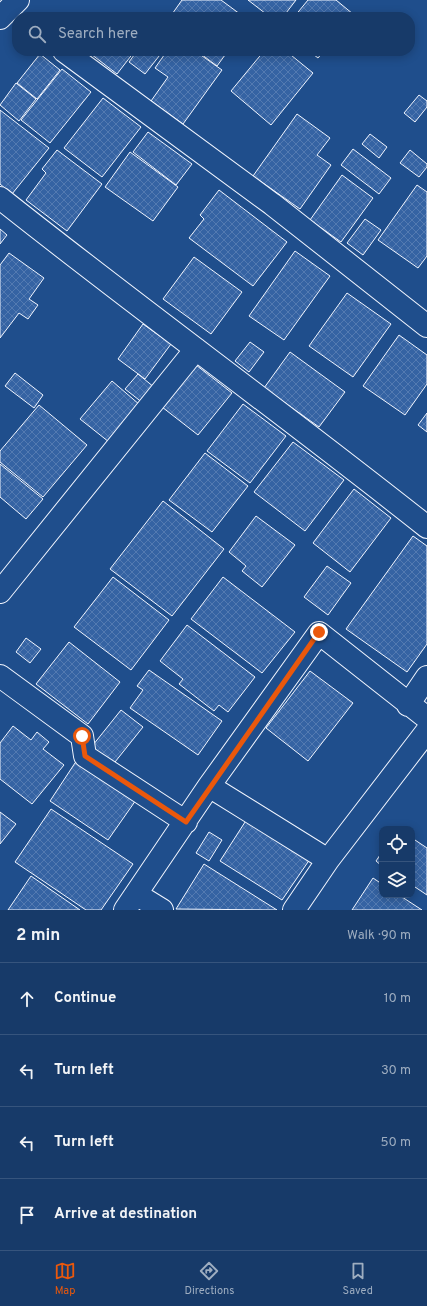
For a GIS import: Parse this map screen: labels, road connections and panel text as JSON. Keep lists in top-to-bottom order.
{
  "page": {
    "search": "Search here",
    "heading": ["2 min", "Walk · 90 m"],
    "list": [
      ["Continue", "10 m"],
      ["Turn left", "30 m"],
      ["Turn left", "50 m"],
      "Arrive at destination"
    ],
    "nav": ["Map", "Directions", "Saved"]
  }
}
